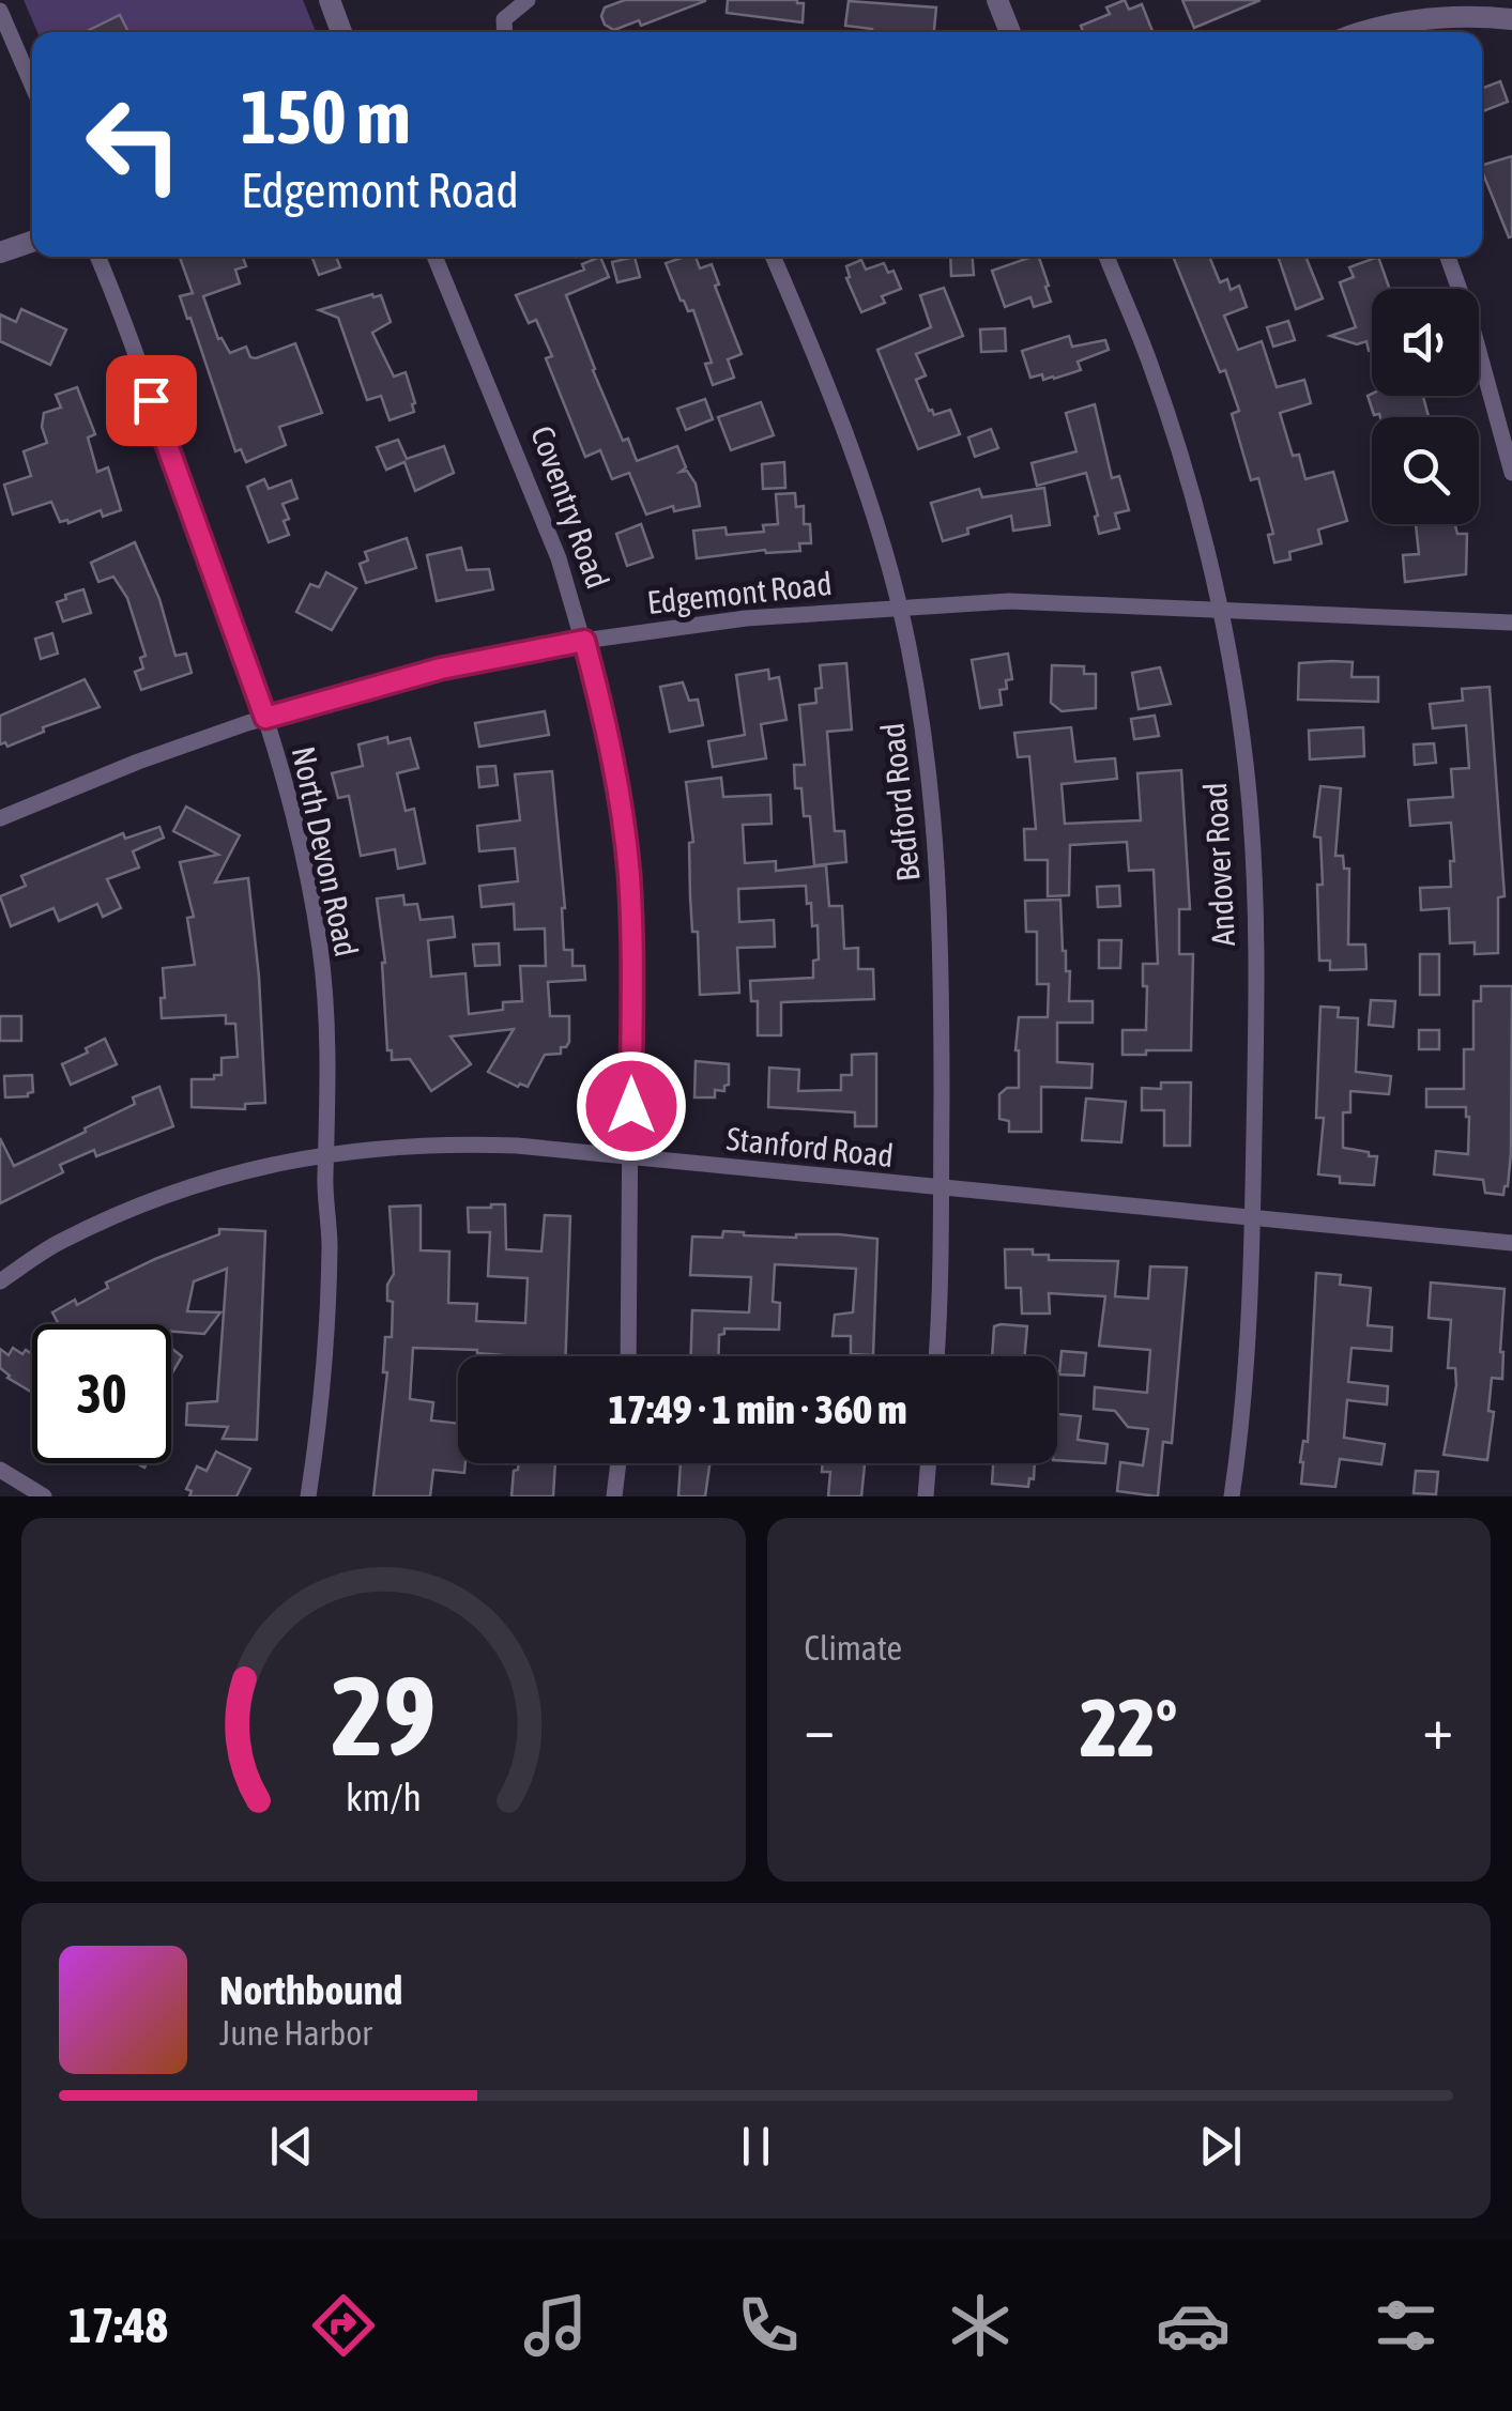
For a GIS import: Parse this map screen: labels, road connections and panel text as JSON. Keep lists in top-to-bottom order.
{
  "streets": {
    "street": [
      "Coventry Road",
      "Edgemont Road",
      "Bedford Road",
      "North Devon Road",
      "Andover Road",
      "Stanford Road"
    ]
  },
  "crossings": [
    ["Coventry Road", "Edgemont Road"],
    ["Coventry Road", "Stanford Road"],
    ["Edgemont Road", "Bedford Road"],
    ["Edgemont Road", "North Devon Road"],
    ["Edgemont Road", "Andover Road"],
    ["Bedford Road", "Stanford Road"],
    ["North Devon Road", "Stanford Road"],
    ["Andover Road", "Stanford Road"]
  ],
  "page": {
    "turn": ["150 m", "Edgemont Road"],
    "limit": "30",
    "trip": "17:49 · 1 min · 360 m",
    "tile": "Climate",
    "heat": ["−", "22°", "+"],
    "song": ["Northbound", "June Harbor"],
    "tabs": "17:48",
    "gauge": ["29", "km/h"]
  }
}
